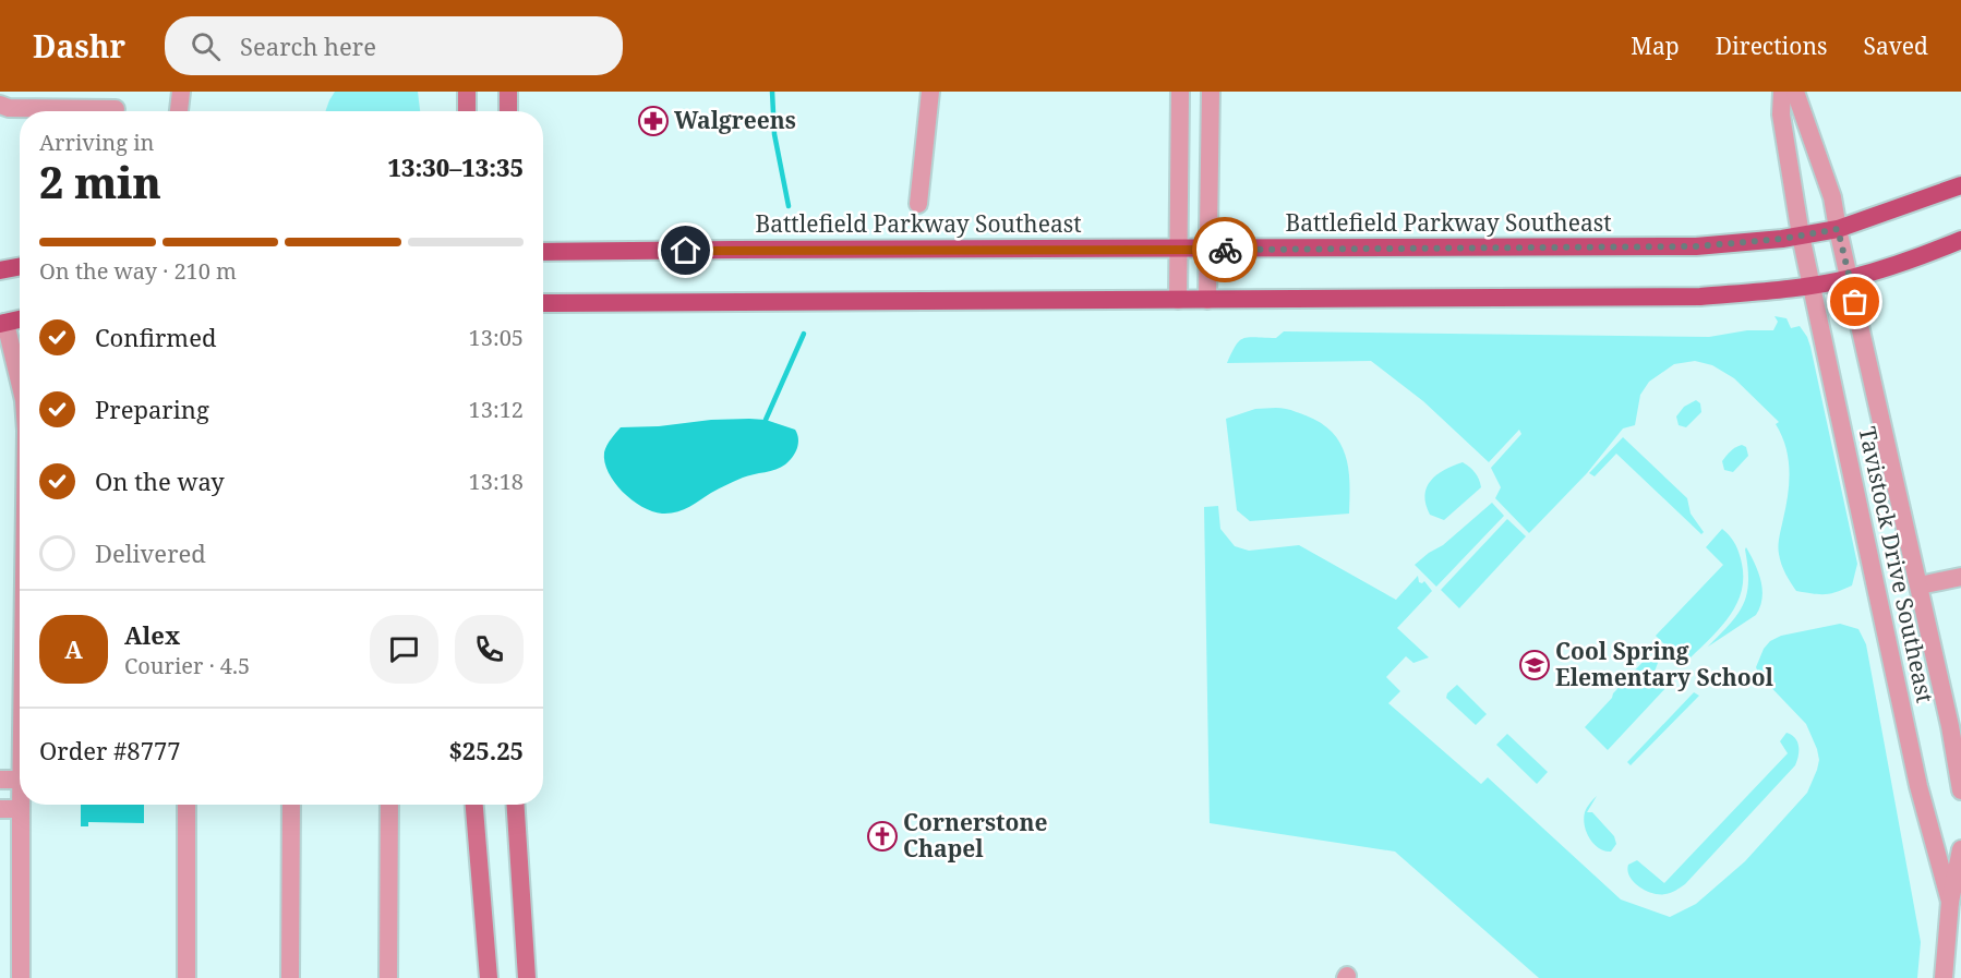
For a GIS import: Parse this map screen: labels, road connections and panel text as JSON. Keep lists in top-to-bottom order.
{
  "streets": {
    "main road": ["Battlefield Parkway Southeast"],
    "street": ["Tavistock Drive Southeast"]
  },
  "crossings": [
    ["Battlefield Parkway Southeast", "Tavistock Drive Southeast"]
  ],
  "places": {
    "pharmacy": ["Walgreens"],
    "school or university": ["Cool Spring Elementary School"],
    "church": ["Cornerstone Chapel"]
  },
  "page": {
    "header": "Dashr",
    "search": "Search here",
    "nav": ["Map", "Directions", "Saved"],
    "heading": ["2 min", "Arriving in", "13:30–13:35"],
    "panel": [
      "Alex",
      "Courier · 4.5",
      "Order #8777",
      "$25.25"
    ],
    "bar": "On the way · 210 m",
    "list": [
      ["Confirmed", "13:05"],
      ["Preparing", "13:12"],
      ["On the way", "13:18"],
      "Delivered"
    ],
    "round": "A"
  }
}
